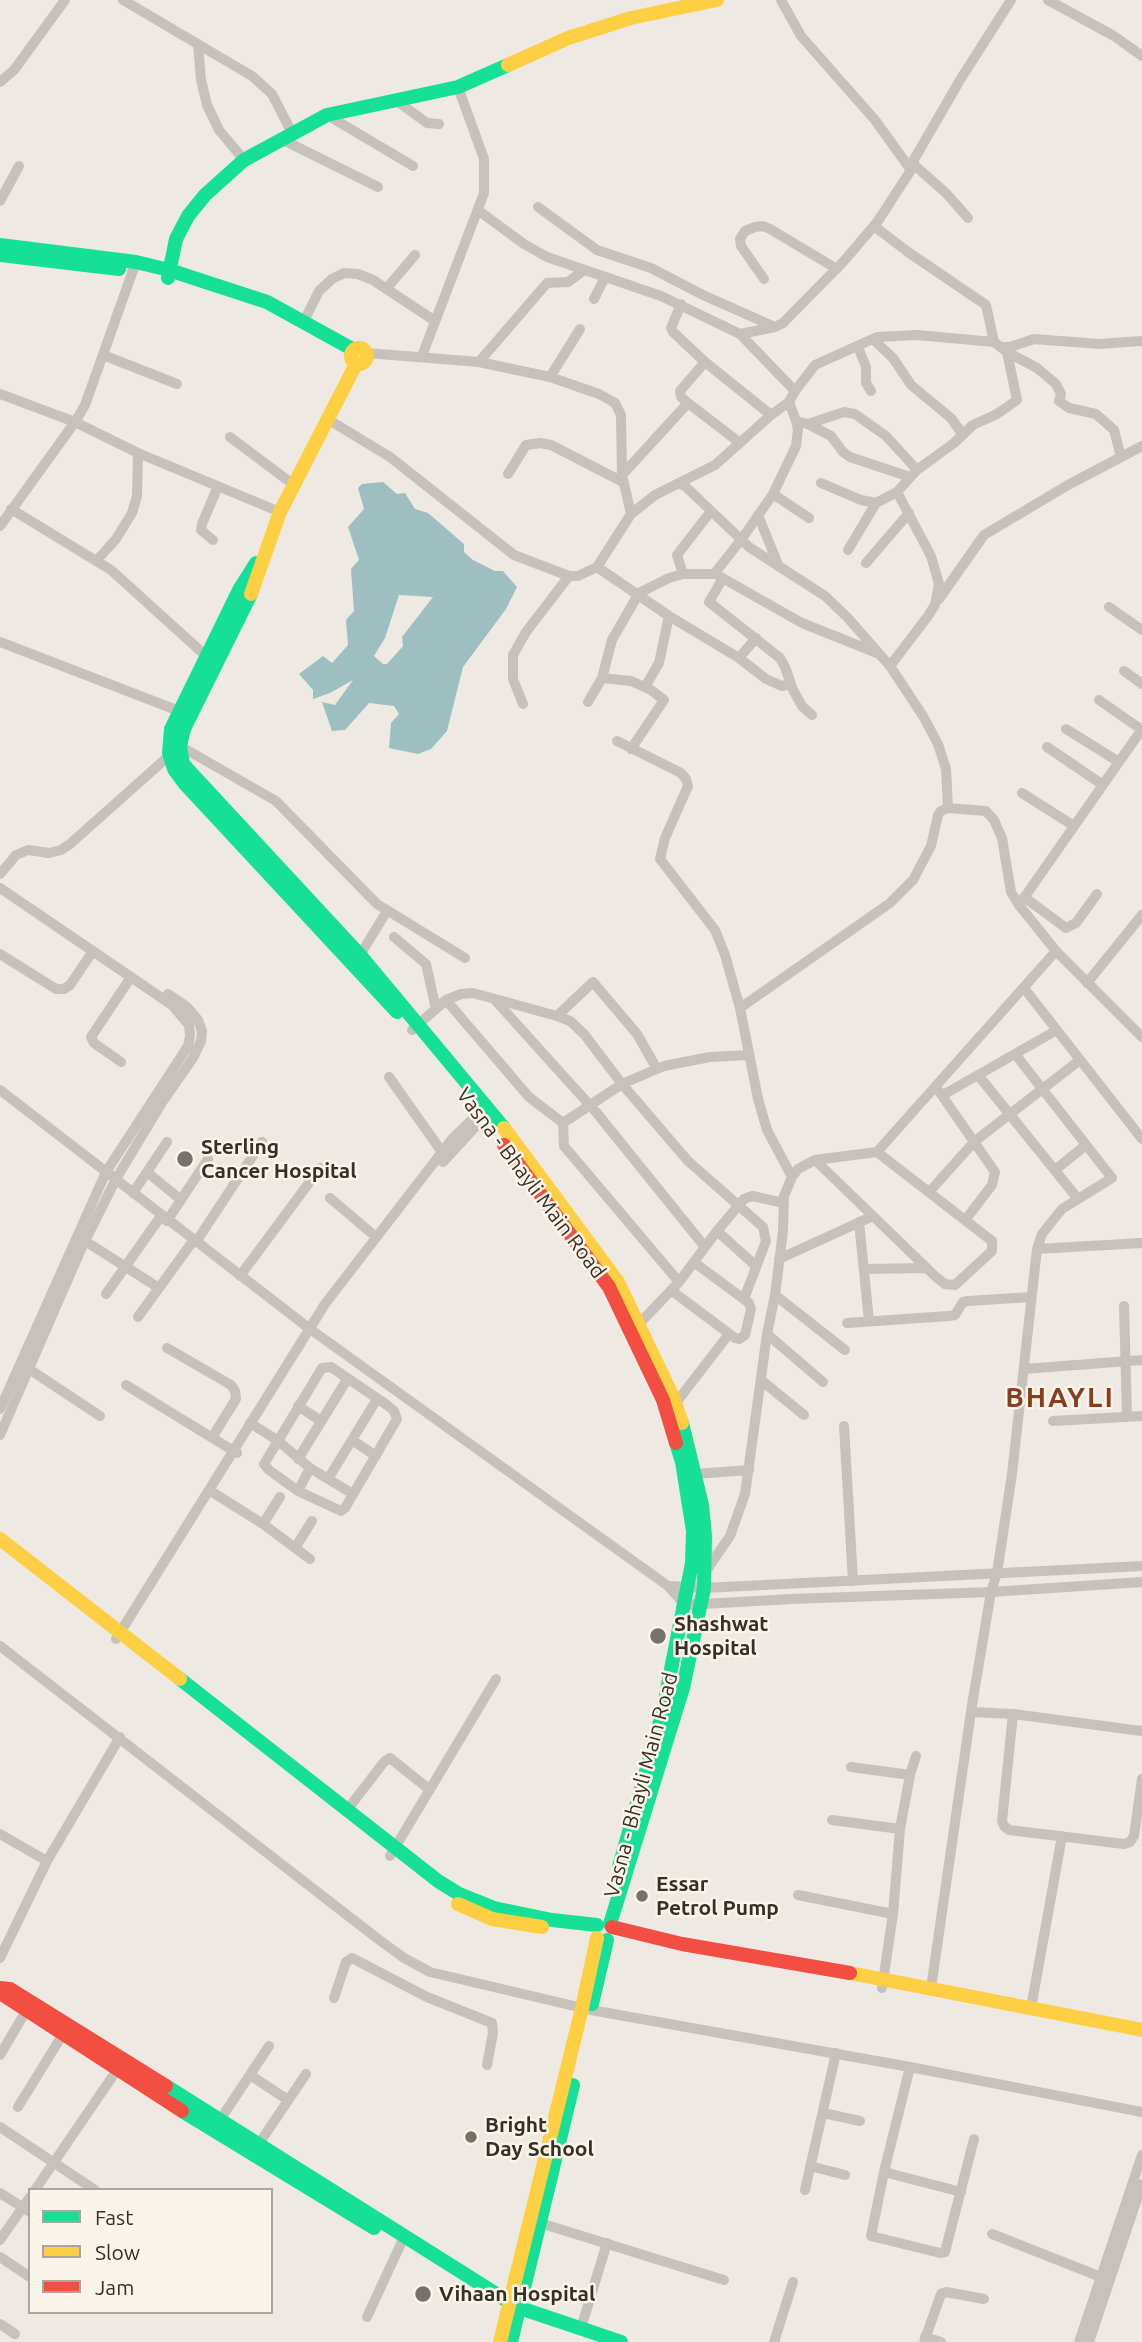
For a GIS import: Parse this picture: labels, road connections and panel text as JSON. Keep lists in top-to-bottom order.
{
  "streets": {
    "main road": ["Vasna - Bhayli Main Road"]
  },
  "districts": ["BHAYLI"],
  "places": [
    "Sterling Cancer Hospital",
    "Shashwat Hospital",
    "Essar Petrol Pump",
    "Bright Day School",
    "Vihaan Hospital"
  ],
  "legend": ["Fast", "Slow", "Jam"]
}
